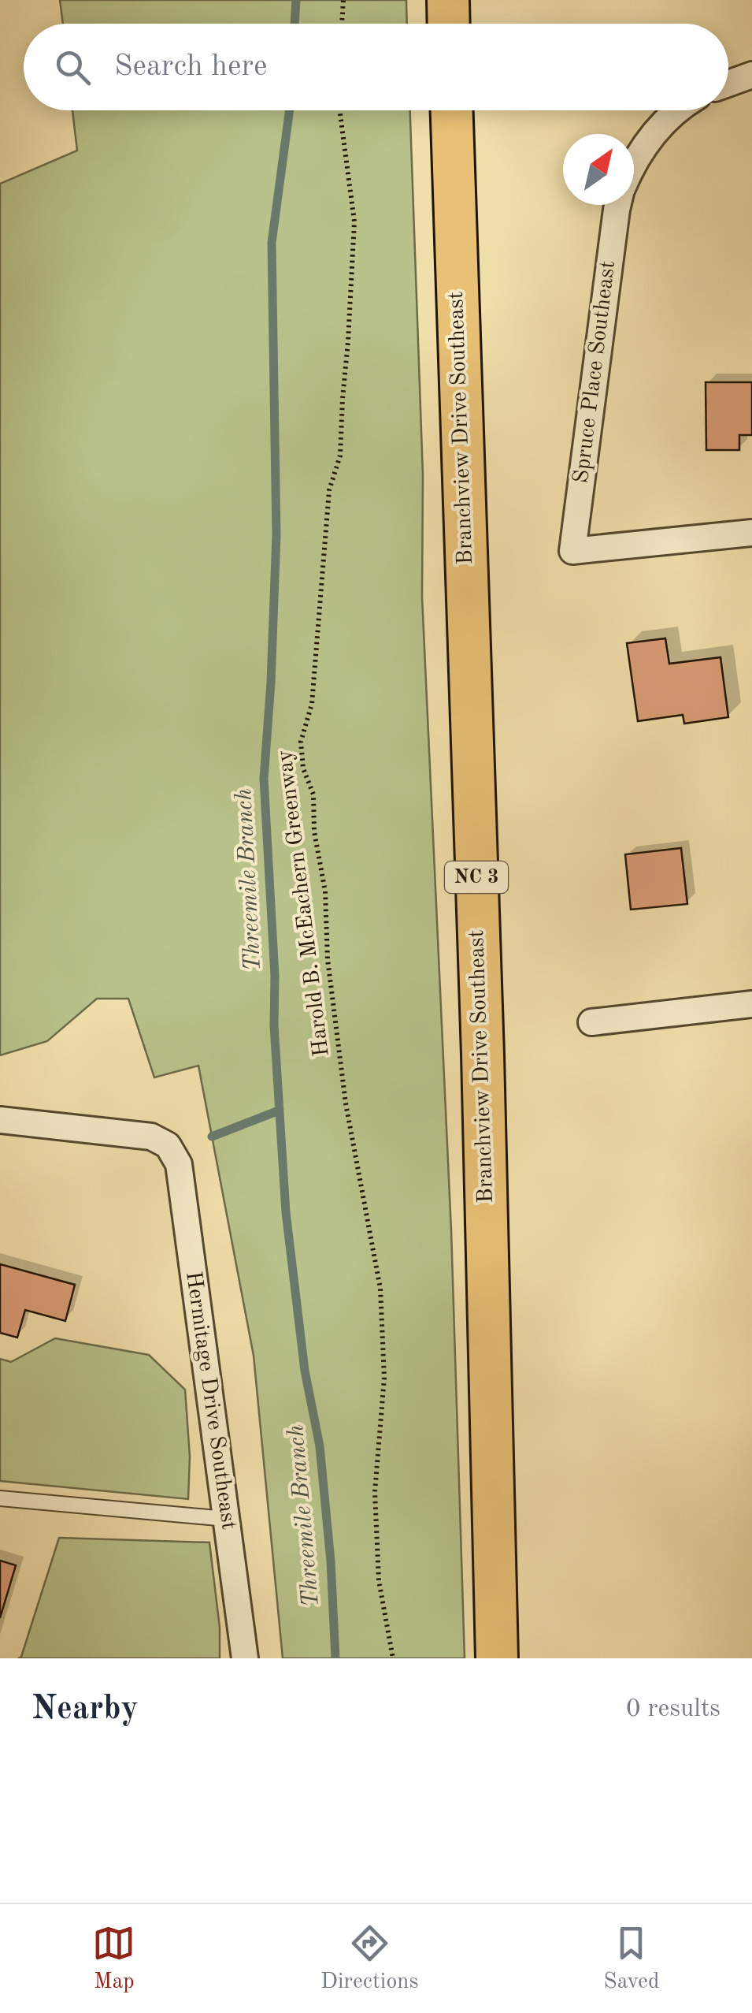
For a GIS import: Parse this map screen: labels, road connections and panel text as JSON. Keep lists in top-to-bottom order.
{
  "streets": {
    "main road": ["Branchview Drive Southeast", "NC 3"],
    "street": ["Spruce Place Southeast", "Hermitage Drive Southeast"],
    "path": ["Harold B. McEachern Greenway"]
  },
  "water": ["Threemile Branch"],
  "north": "top right",
  "page": {
    "search": "Search here",
    "heading": ["Nearby", "0 results"],
    "nav": ["Map", "Directions", "Saved"]
  }
}
